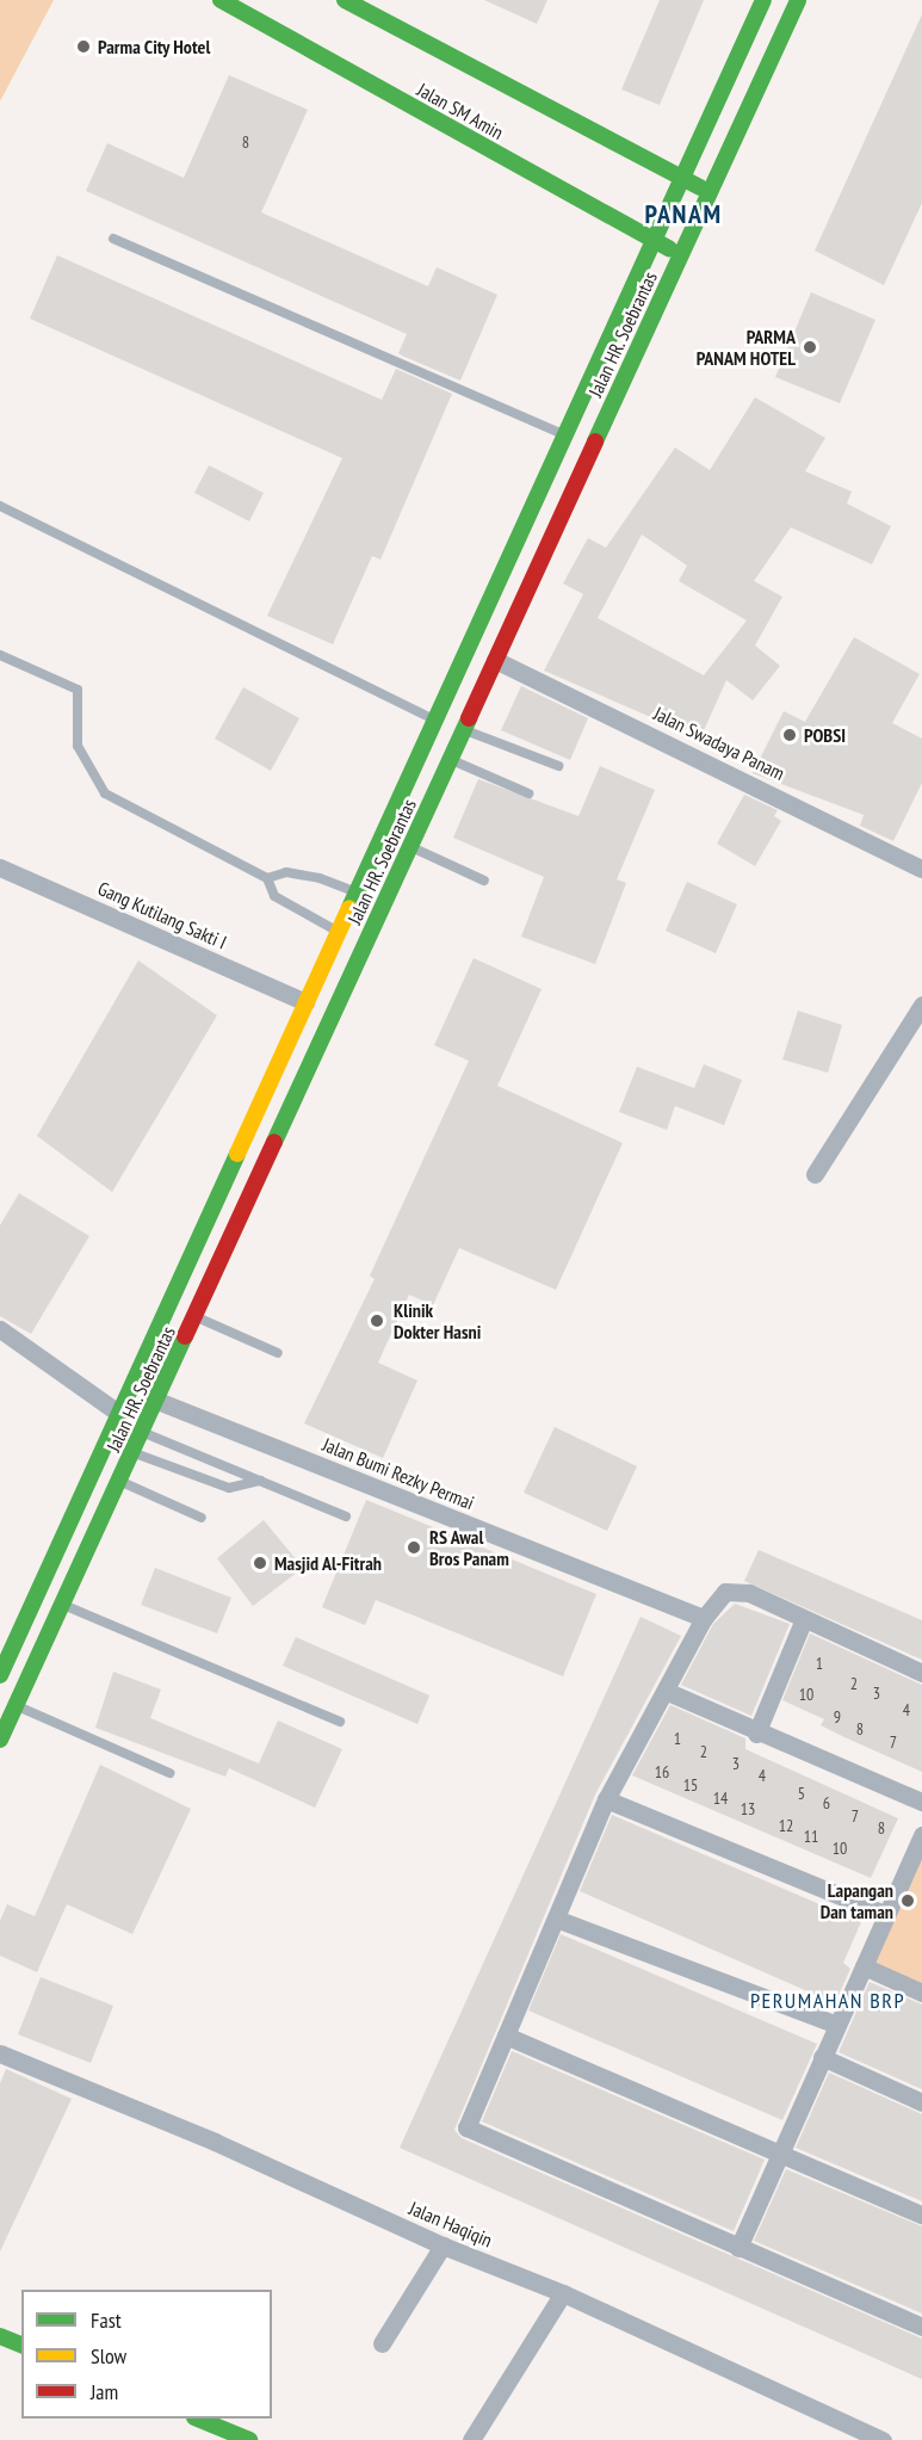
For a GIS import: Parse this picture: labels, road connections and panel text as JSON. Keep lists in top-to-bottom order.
{
  "streets": {
    "main road": ["Jalan SM Amin", "Jalan HR. Soebrantas"],
    "street": [
      "Jalan Swadaya Panam",
      "Gang Kutilang Sakti I",
      "Jalan Bumi Rezky Permai",
      "Jalan Haqiqin"
    ]
  },
  "crossings": [
    ["Jalan SM Amin", "Jalan HR. Soebrantas"],
    ["Jalan HR. Soebrantas", "Jalan Swadaya Panam"],
    ["Jalan HR. Soebrantas", "Gang Kutilang Sakti I"],
    ["Jalan HR. Soebrantas", "Jalan Bumi Rezky Permai"]
  ],
  "districts": ["PANAM", "PERUMAHAN BRP"],
  "places": [
    "Parma City Hotel",
    "PARMA PANAM HOTEL",
    "POBSI",
    "Klinik Dokter Hasni",
    "RS Awal Bros Panam",
    "Masjid Al-Fitrah",
    "Lapangan Dan taman"
  ],
  "house_numbers": [
    "8",
    "1",
    "2",
    "3",
    "10",
    "4",
    "9",
    "8",
    "1",
    "7",
    "2",
    "3",
    "16",
    "4",
    "15",
    "5",
    "14",
    "6",
    "13",
    "7",
    "12",
    "8",
    "11",
    "10"
  ],
  "legend": ["Fast", "Slow", "Jam"]
}
